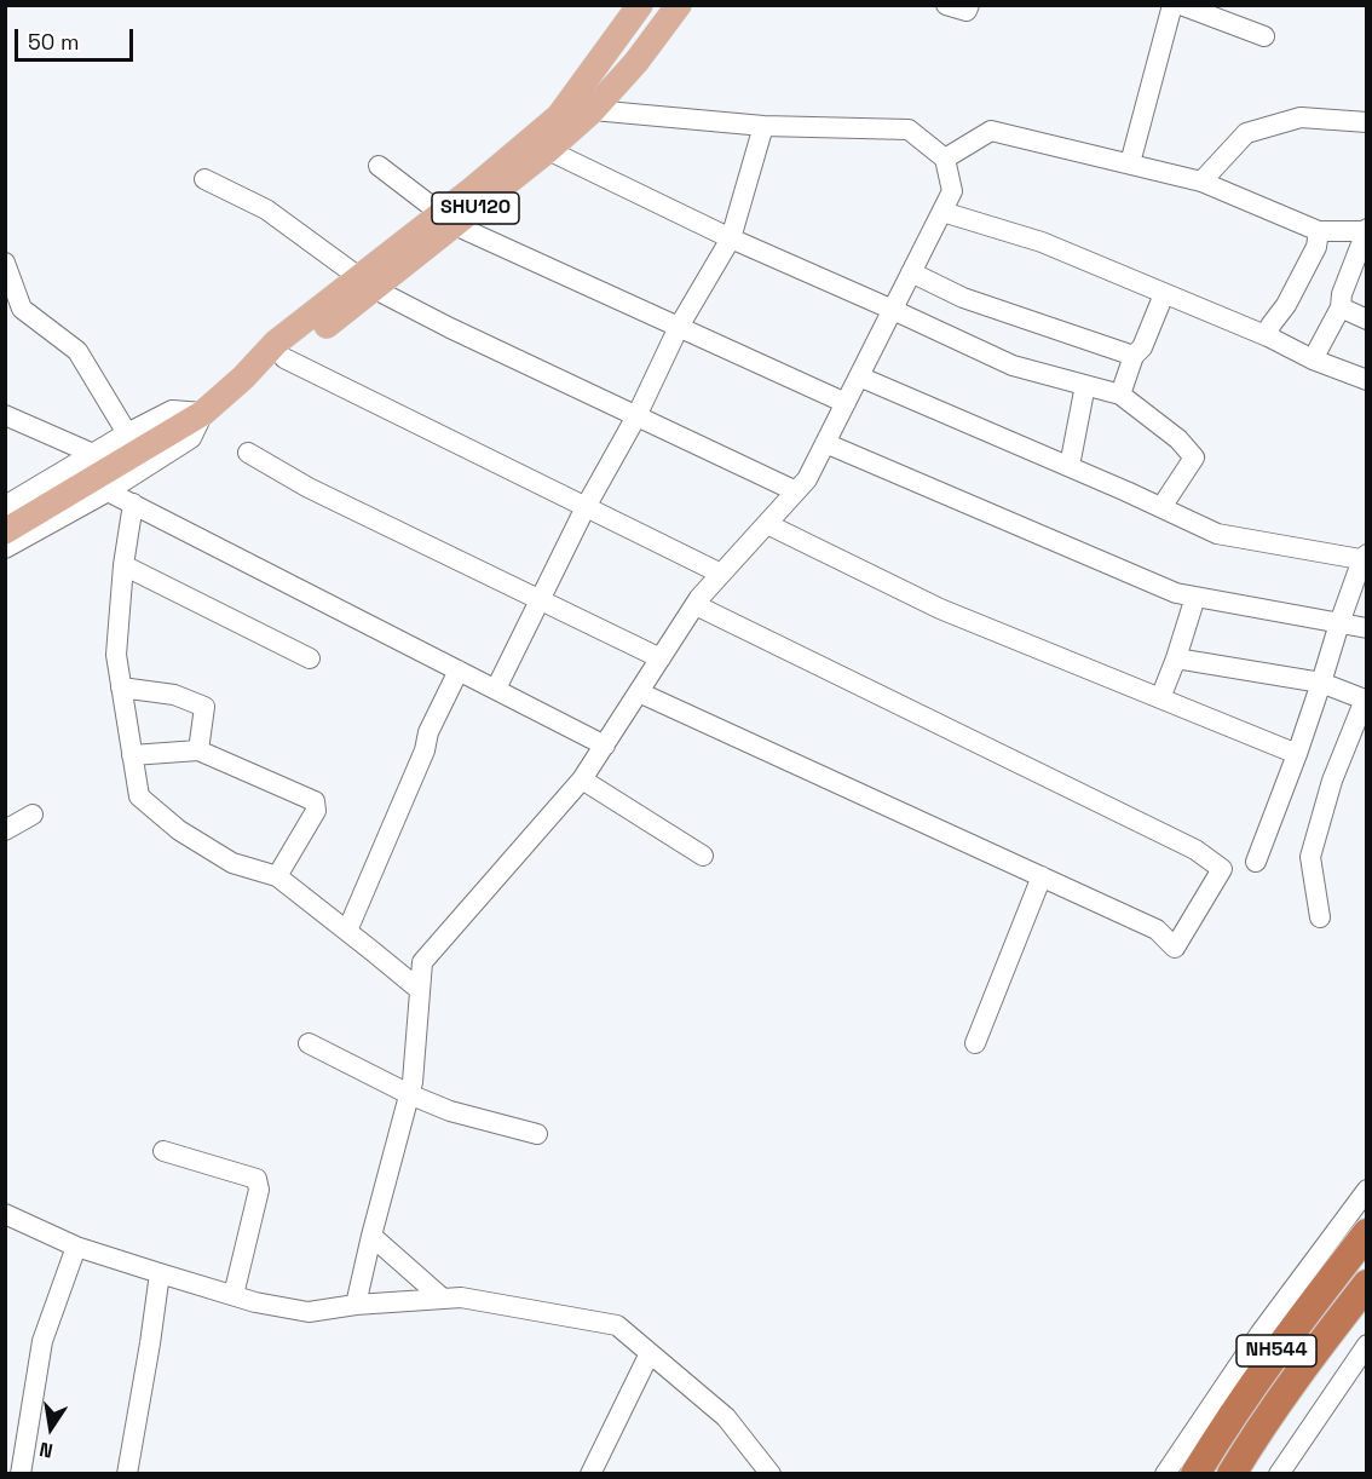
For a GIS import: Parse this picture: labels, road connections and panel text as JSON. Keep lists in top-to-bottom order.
{
  "streets": {
    "highway": ["NH544"],
    "main road": ["SHU120"]
  },
  "scale_bar": "50 m",
  "north": "bottom"
}
